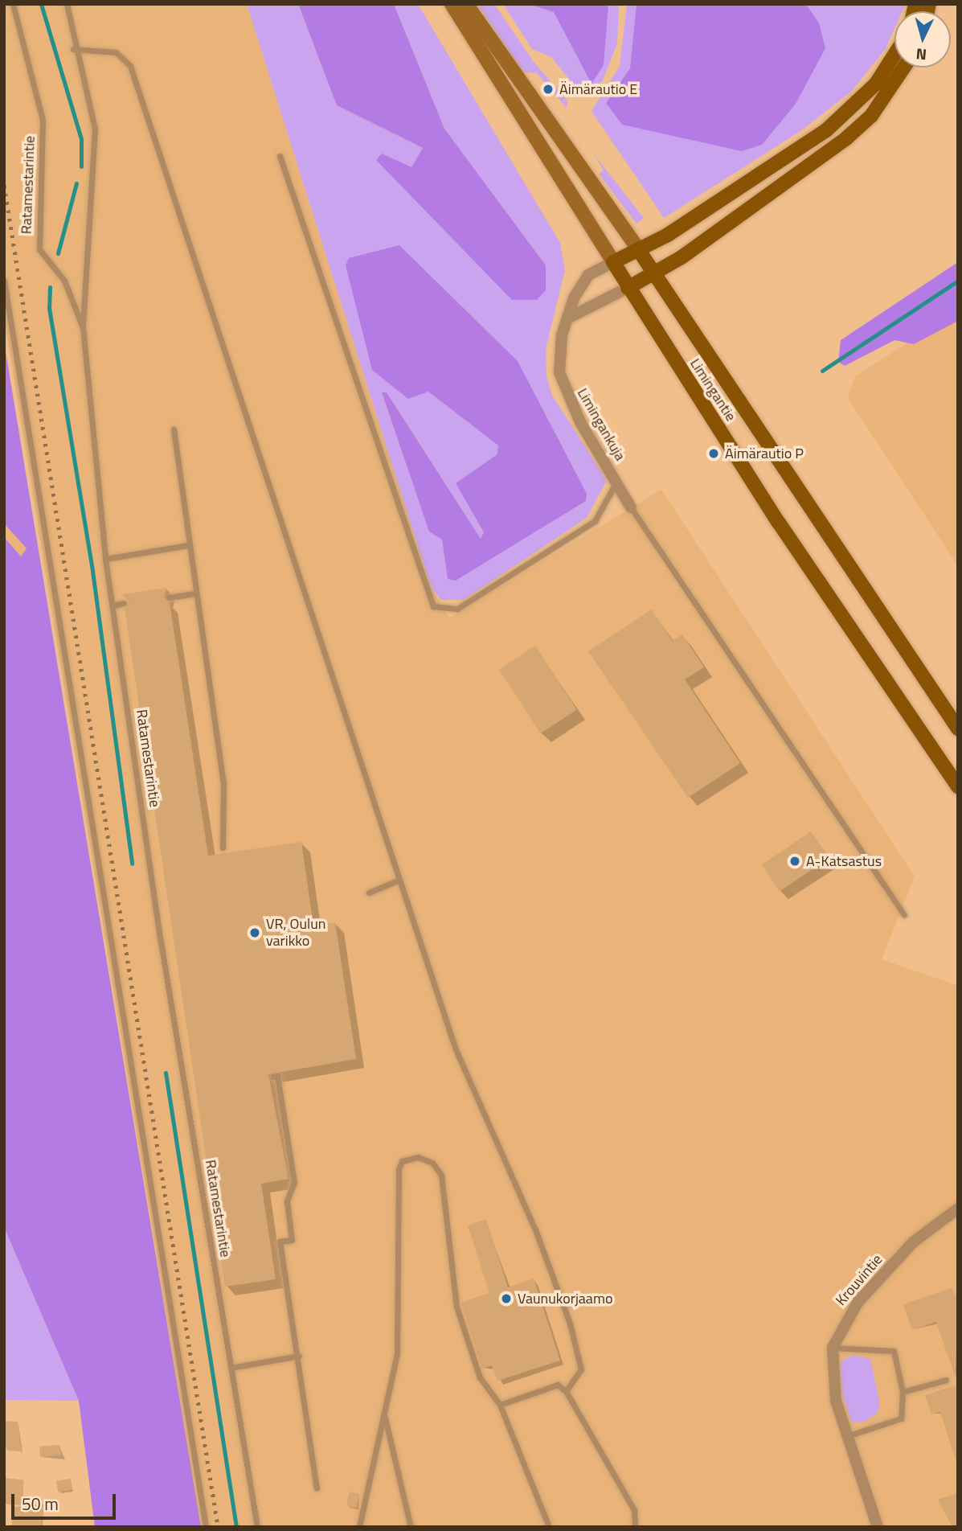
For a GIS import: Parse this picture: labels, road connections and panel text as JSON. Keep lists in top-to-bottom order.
{
  "streets": {
    "main road": ["Limingantie"],
    "street": ["Limingankuja", "Krouvintie"],
    "lane": ["Ratamestarintie"]
  },
  "crossings": [
    ["Limingantie", "Limingankuja"]
  ],
  "places": [
    "Äimärautio E",
    "Äimärautio P",
    "A-Katsastus",
    "VR, Oulun varikko",
    "Vaunukorjaamo"
  ],
  "scale_bar": "50 m",
  "north": "bottom"
}
